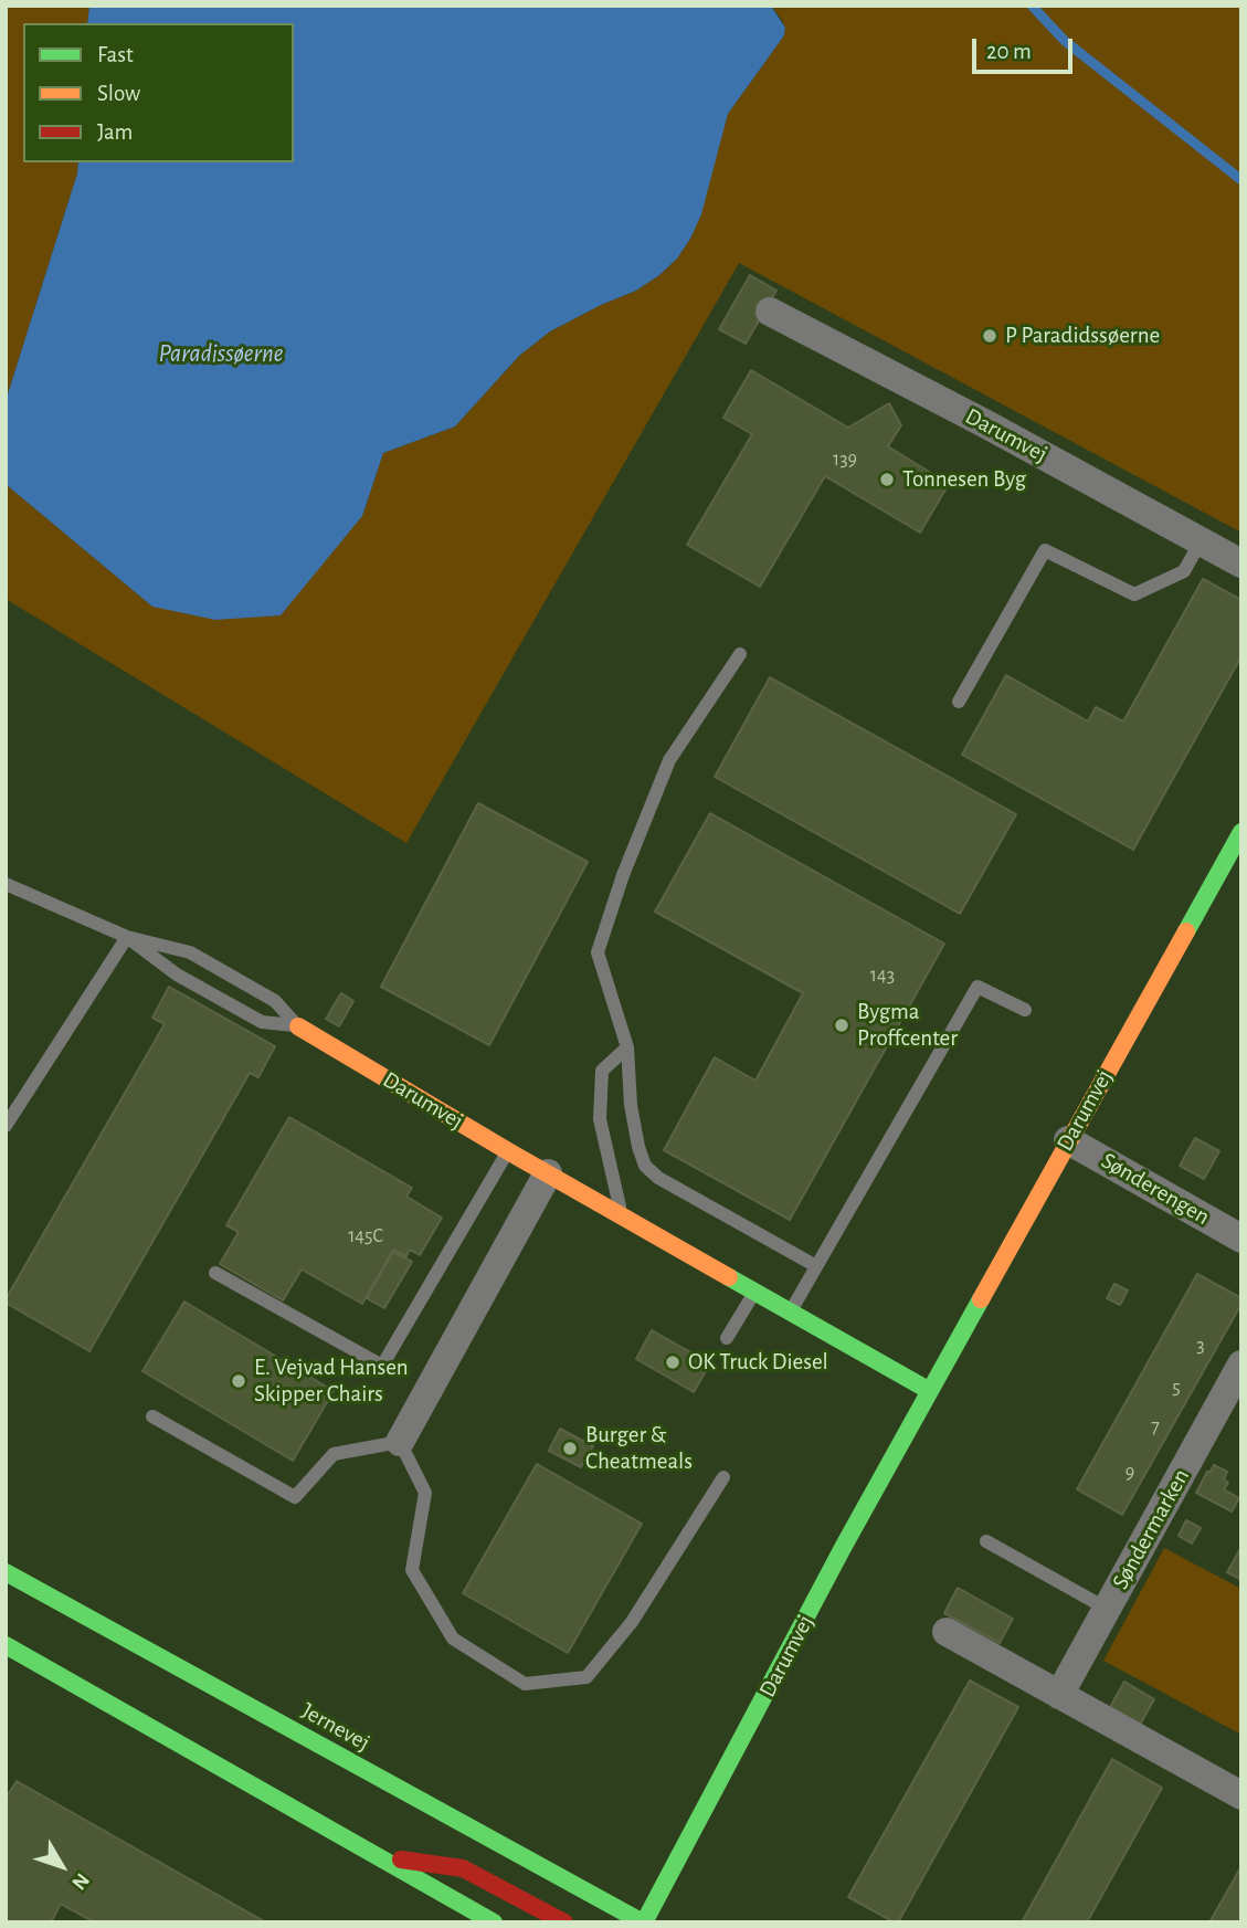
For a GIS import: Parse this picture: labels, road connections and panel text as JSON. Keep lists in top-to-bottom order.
{
  "streets": {
    "street": [
      "Darumvej",
      "Sønderengen",
      "Søndermarken",
      "Jernevej"
    ]
  },
  "crossings": [
    ["Darumvej", "Sønderengen"],
    ["Darumvej", "Jernevej"]
  ],
  "water": ["Paradissøerne"],
  "places": [
    "P Paradidssøerne",
    "Tonnesen Byg",
    "Bygma Proffcenter",
    "OK Truck Diesel",
    "E. Vejvad Hansen Skipper Chairs",
    "Burger & Cheatmeals"
  ],
  "house_numbers": [
    "139",
    "143",
    "145C",
    "3",
    "5",
    "7",
    "9"
  ],
  "legend": ["Fast", "Slow", "Jam"],
  "scale_bar": "20 m",
  "north": "bottom right"
}
